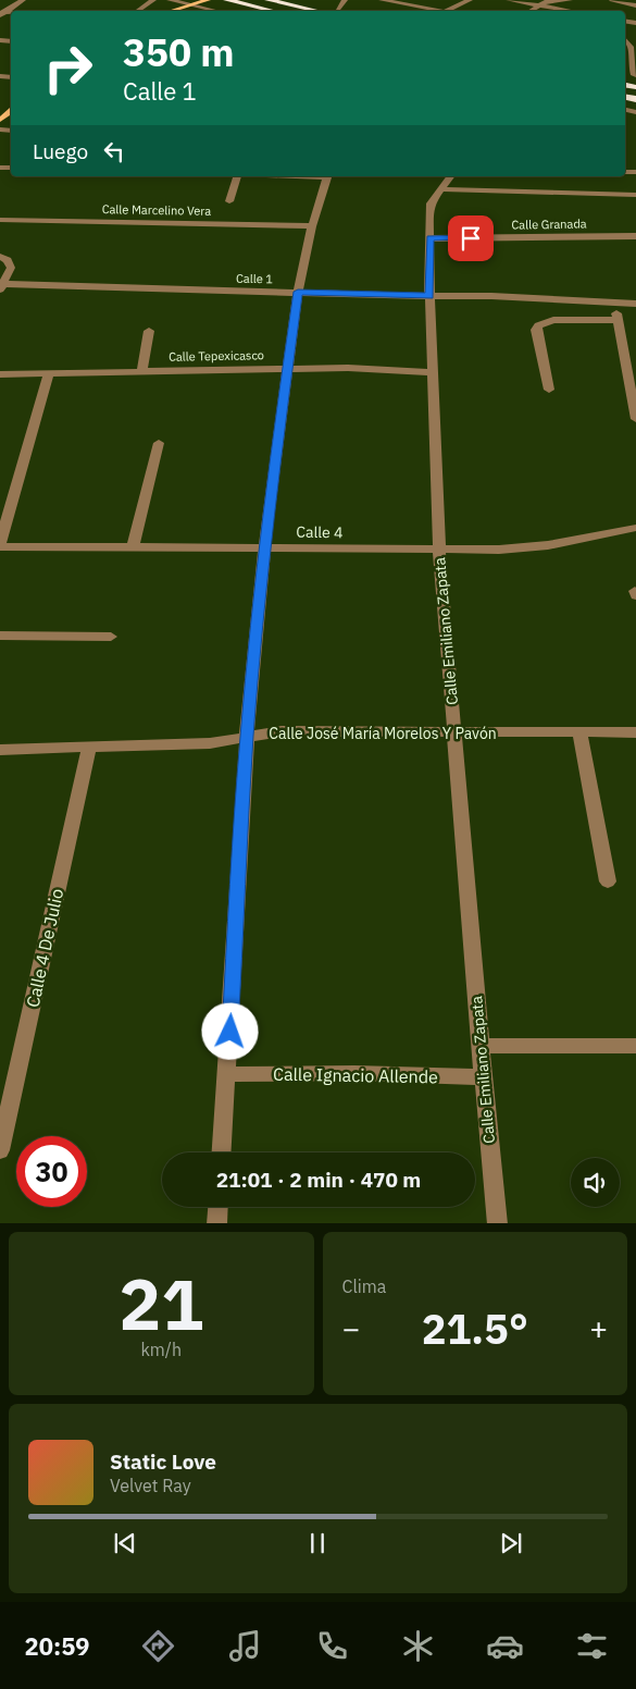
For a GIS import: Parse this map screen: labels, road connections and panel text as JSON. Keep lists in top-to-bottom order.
{
  "streets": {
    "street": [
      "Calle Marcelino Vera",
      "Calle Granada",
      "Calle 1",
      "Calle Tepexicasco",
      "Calle 4",
      "Calle Emiliano Zapata",
      "Calle José María Morelos Y Pavón",
      "Calle 4 De Julio",
      "Calle Ignacio Allende"
    ]
  },
  "crossings": [
    ["Calle Granada", "Calle Emiliano Zapata"],
    ["Calle 1", "Calle Emiliano Zapata"],
    ["Calle Tepexicasco", "Calle Emiliano Zapata"],
    ["Calle 4", "Calle Emiliano Zapata"],
    ["Calle Emiliano Zapata", "Calle José María Morelos Y Pavón"],
    ["Calle Emiliano Zapata", "Calle Ignacio Allende"],
    ["Calle José María Morelos Y Pavón", "Calle 4 De Julio"]
  ],
  "page": {
    "turn": ["350 m", "Calle 1"],
    "then": "Luego",
    "limit": "30",
    "trip": "21:01 · 2 min · 470 m",
    "tile": [
      ["21", "km/h"],
      "Clima"
    ],
    "heat": ["−", "21.5°", "+"],
    "song": ["Static Love", "Velvet Ray"],
    "tabs": "20:59"
  }
}
